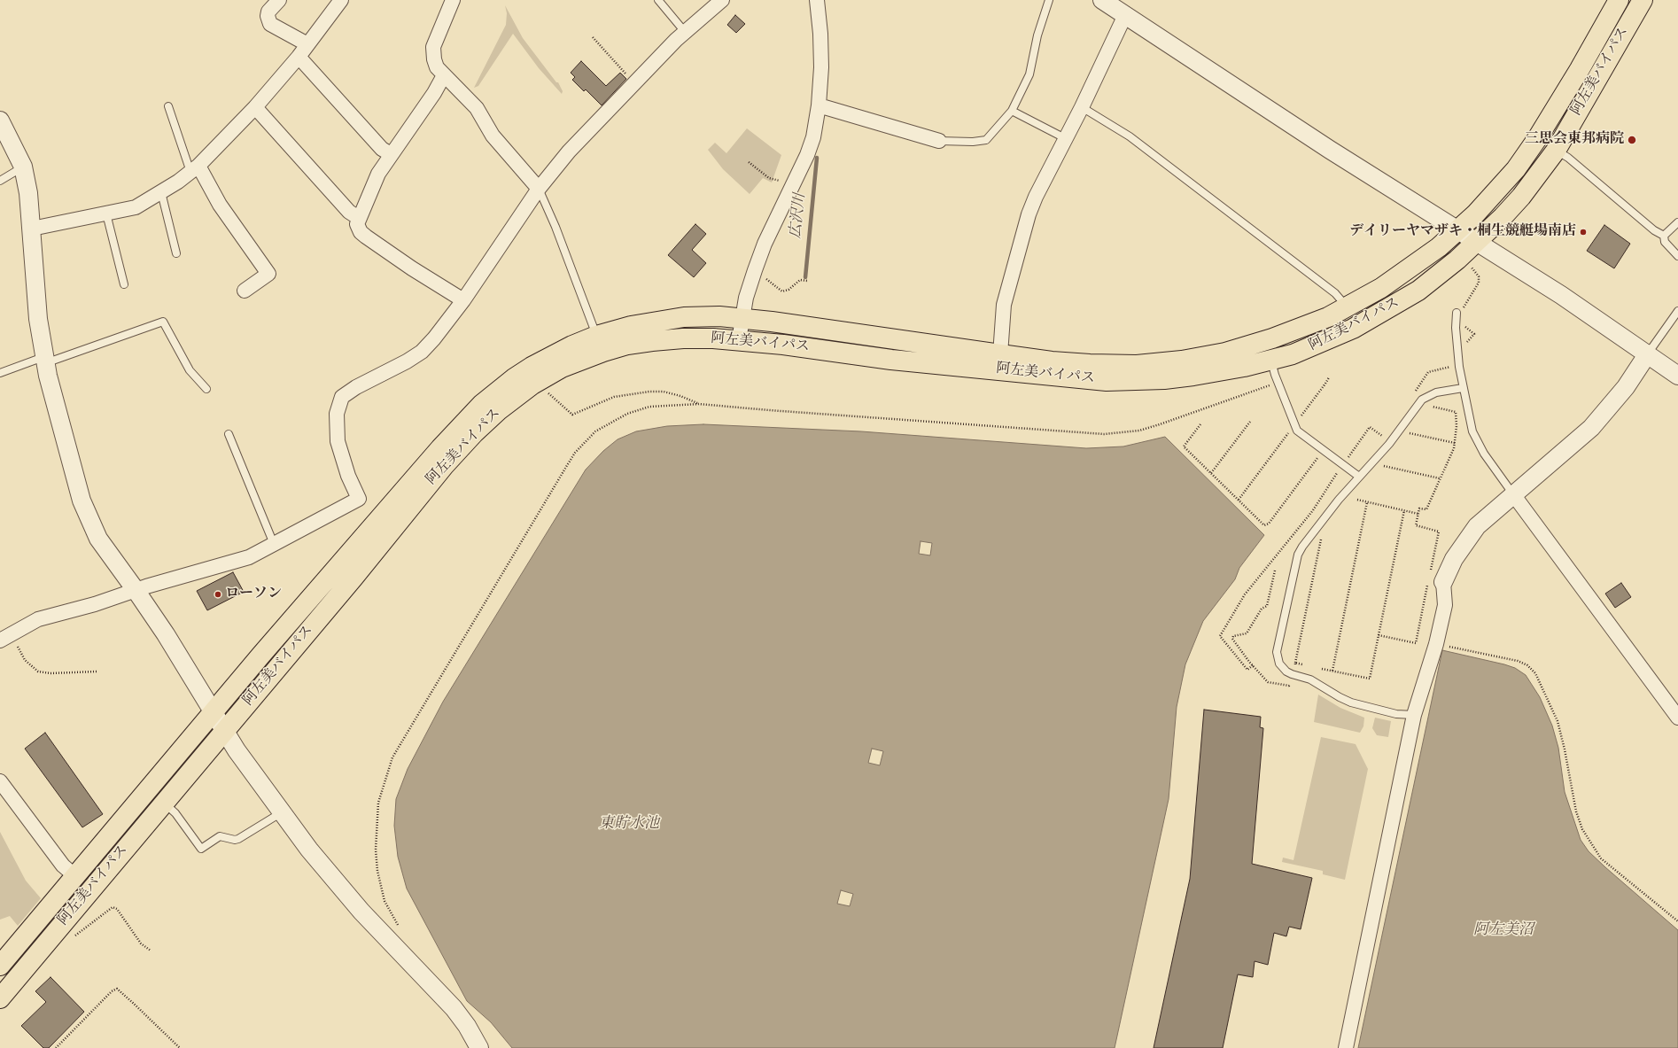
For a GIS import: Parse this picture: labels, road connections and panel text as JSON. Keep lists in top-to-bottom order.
{
  "streets": {
    "main road": ["阿左美バイパス"]
  },
  "water": ["広沢川", "東貯水池", "阿左美沼"],
  "places": ["三思会東邦病院", "デイリーヤマザキ・桐生競艇場南店", "ローソン"]
}
